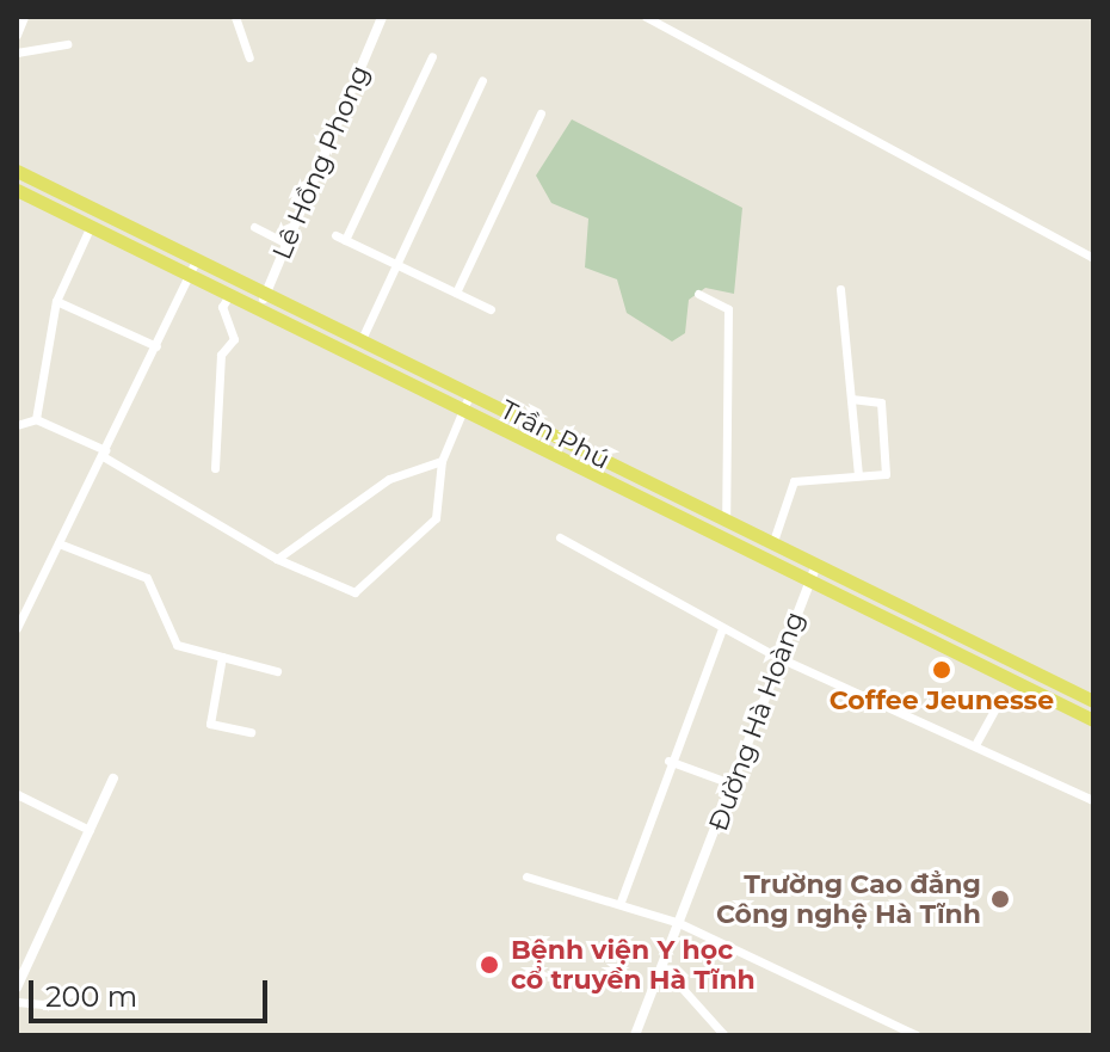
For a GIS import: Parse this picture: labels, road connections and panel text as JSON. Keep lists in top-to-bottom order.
{
  "streets": {
    "main road": ["Trần Phú"],
    "street": ["Lê Hồng Phong", "Đường Hà Hoàng"]
  },
  "crossings": [
    ["Lê Hồng Phong", "Trần Phú"],
    ["Trần Phú", "Đường Hà Hoàng"]
  ],
  "places": ["Coffee Jeunesse", "Trường Cao đẳng Công nghệ Hà Tĩnh", "Bệnh viện Y học cổ truyền Hà Tĩnh"],
  "scale_bar": "200 m"
}
